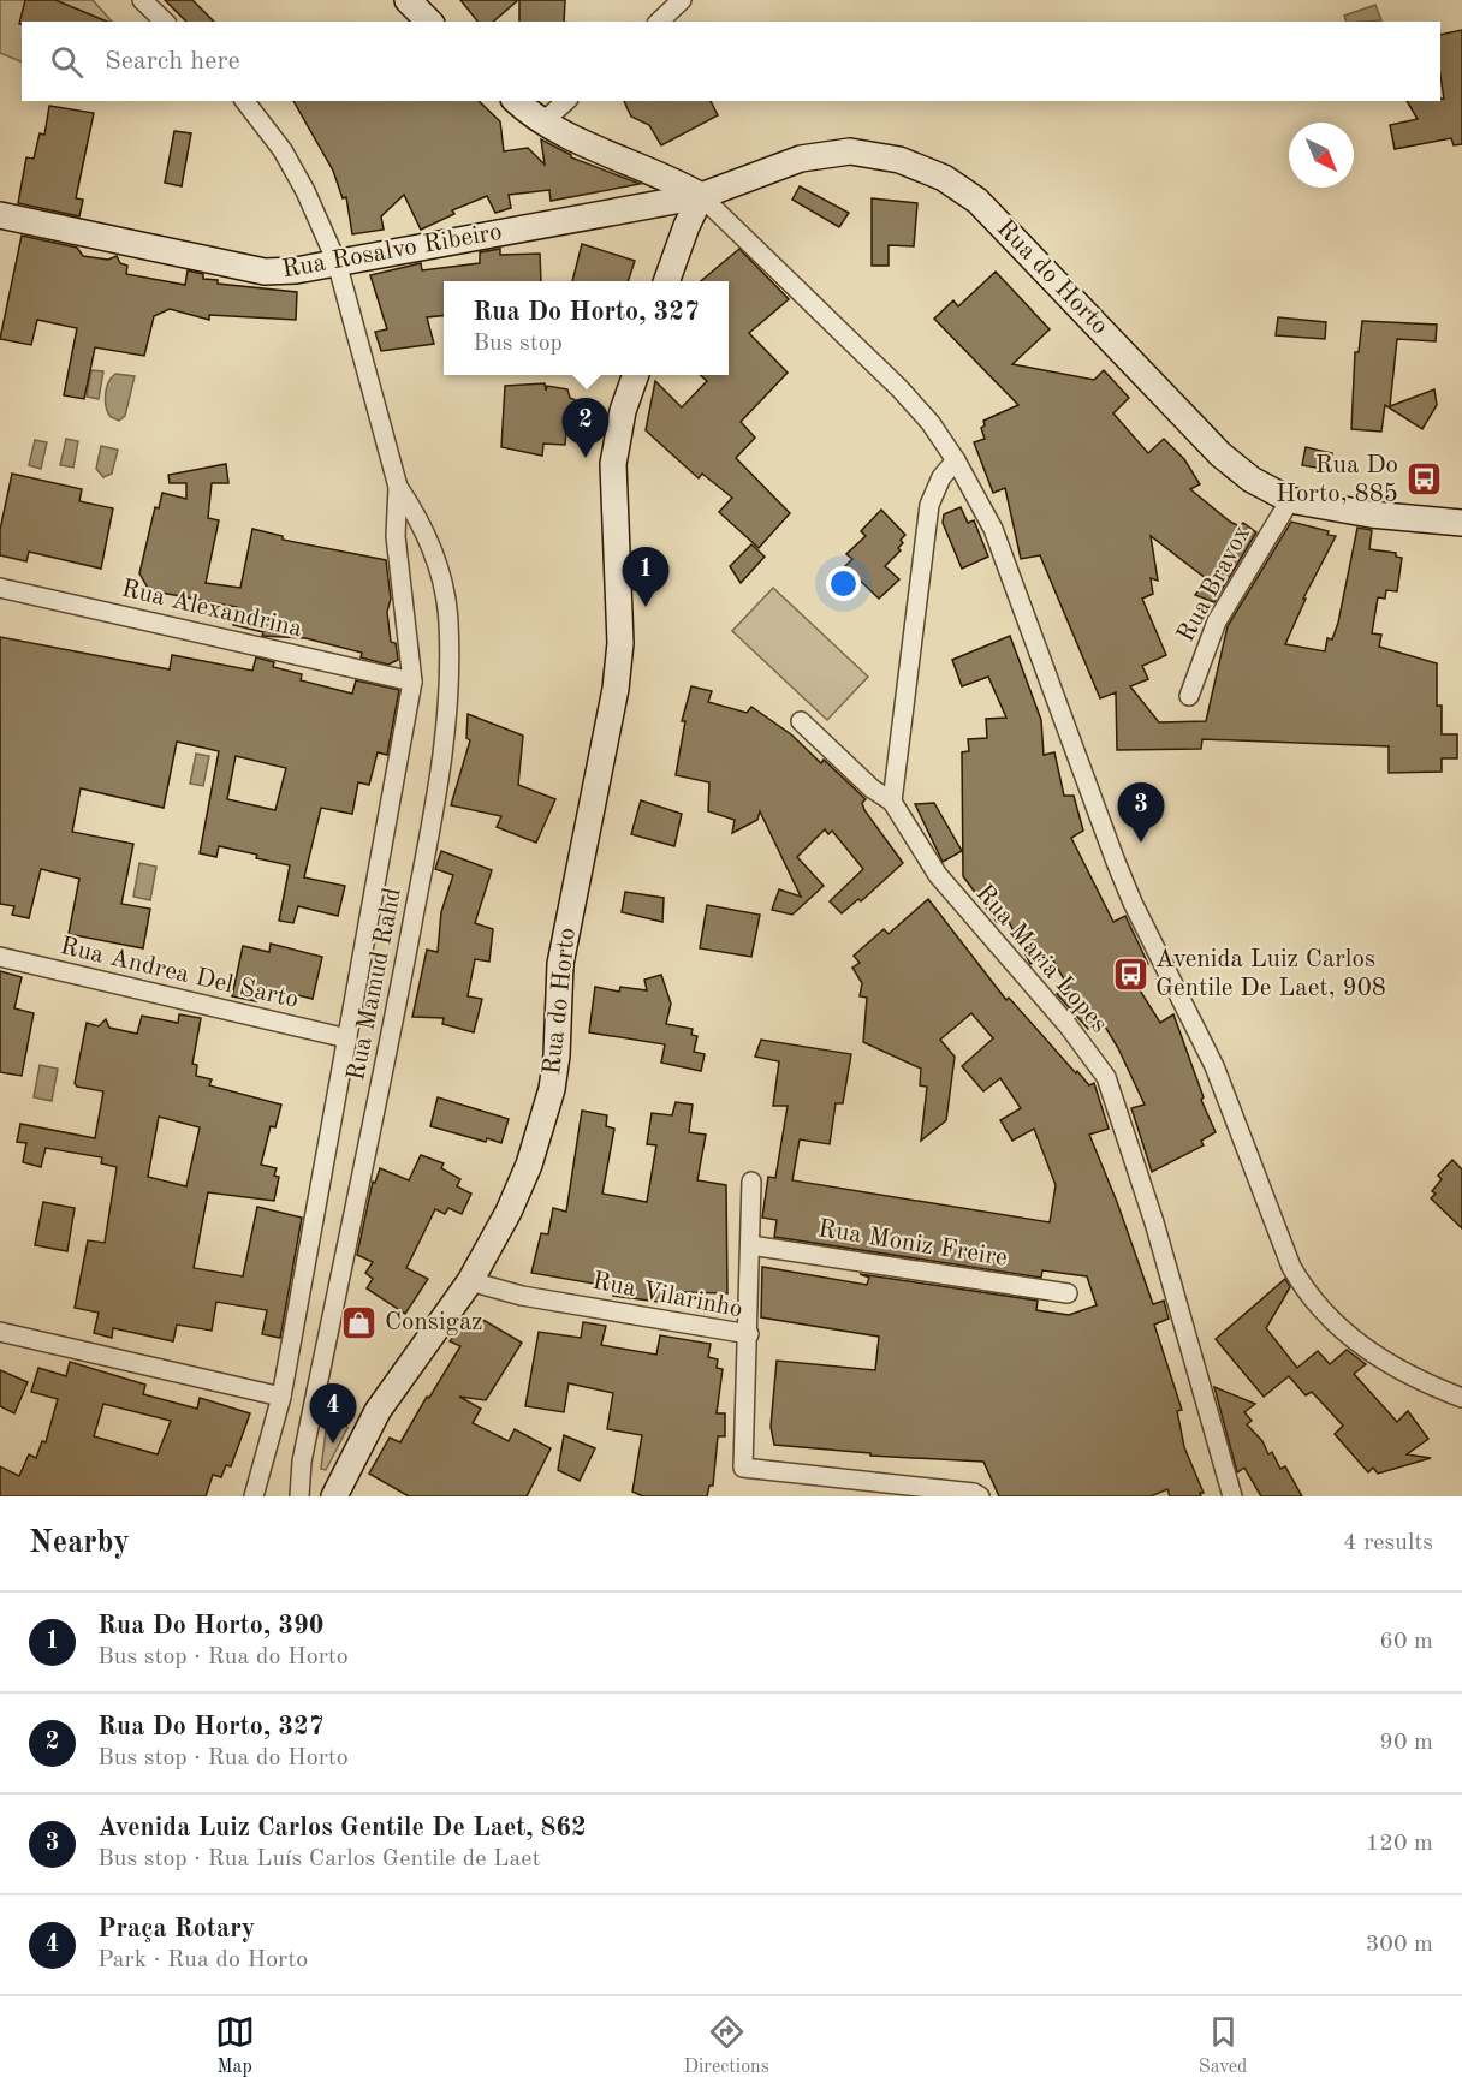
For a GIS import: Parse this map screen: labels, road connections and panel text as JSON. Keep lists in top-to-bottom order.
{
  "streets": {
    "street": [
      "Rua Rosalvo Ribeiro",
      "Rua do Horto",
      "Rua Bravox",
      "Rua Alexandrina",
      "Rua Maria Lopes",
      "Rua Andrea Del Sarto",
      "Rua Mamud Rahd",
      "Rua Moniz Freire",
      "Rua Vilarinho"
    ]
  },
  "crossings": [
    ["Rua Rosalvo Ribeiro", "Rua do Horto"],
    ["Rua Rosalvo Ribeiro", "Rua Mamud Rahd"],
    ["Rua do Horto", "Rua Bravox"],
    ["Rua do Horto", "Rua Vilarinho"],
    ["Rua Alexandrina", "Rua Mamud Rahd"],
    ["Rua Andrea Del Sarto", "Rua Mamud Rahd"]
  ],
  "places": {
    "bus stop": ["Rua Do Horto, 885", "Avenida Luiz Carlos Gentile De Laet, 908"],
    "shop": ["Consigaz"]
  },
  "north": "bottom right",
  "page": {
    "search": "Search here",
    "popup": ["Rua Do Horto, 327", "Bus stop"],
    "pins": [
      "2",
      "1",
      "3",
      "4"
    ],
    "heading": ["Nearby", "4 results"],
    "list": [
      {
        "mark": "1",
        "name": "Rua Do Horto, 390",
        "note": "Bus stop · Rua do Horto",
        "value": "60 m"
      },
      {
        "mark": "2",
        "name": "Rua Do Horto, 327",
        "note": "Bus stop · Rua do Horto",
        "value": "90 m"
      },
      {
        "mark": "3",
        "name": "Avenida Luiz Carlos Gentile De Laet, 862",
        "note": "Bus stop · Rua Luís Carlos Gentile de Laet",
        "value": "120 m"
      },
      {
        "mark": "4",
        "name": "Praça Rotary",
        "note": "Park · Rua do Horto",
        "value": "300 m"
      }
    ],
    "nav": ["Map", "Directions", "Saved"]
  }
}
